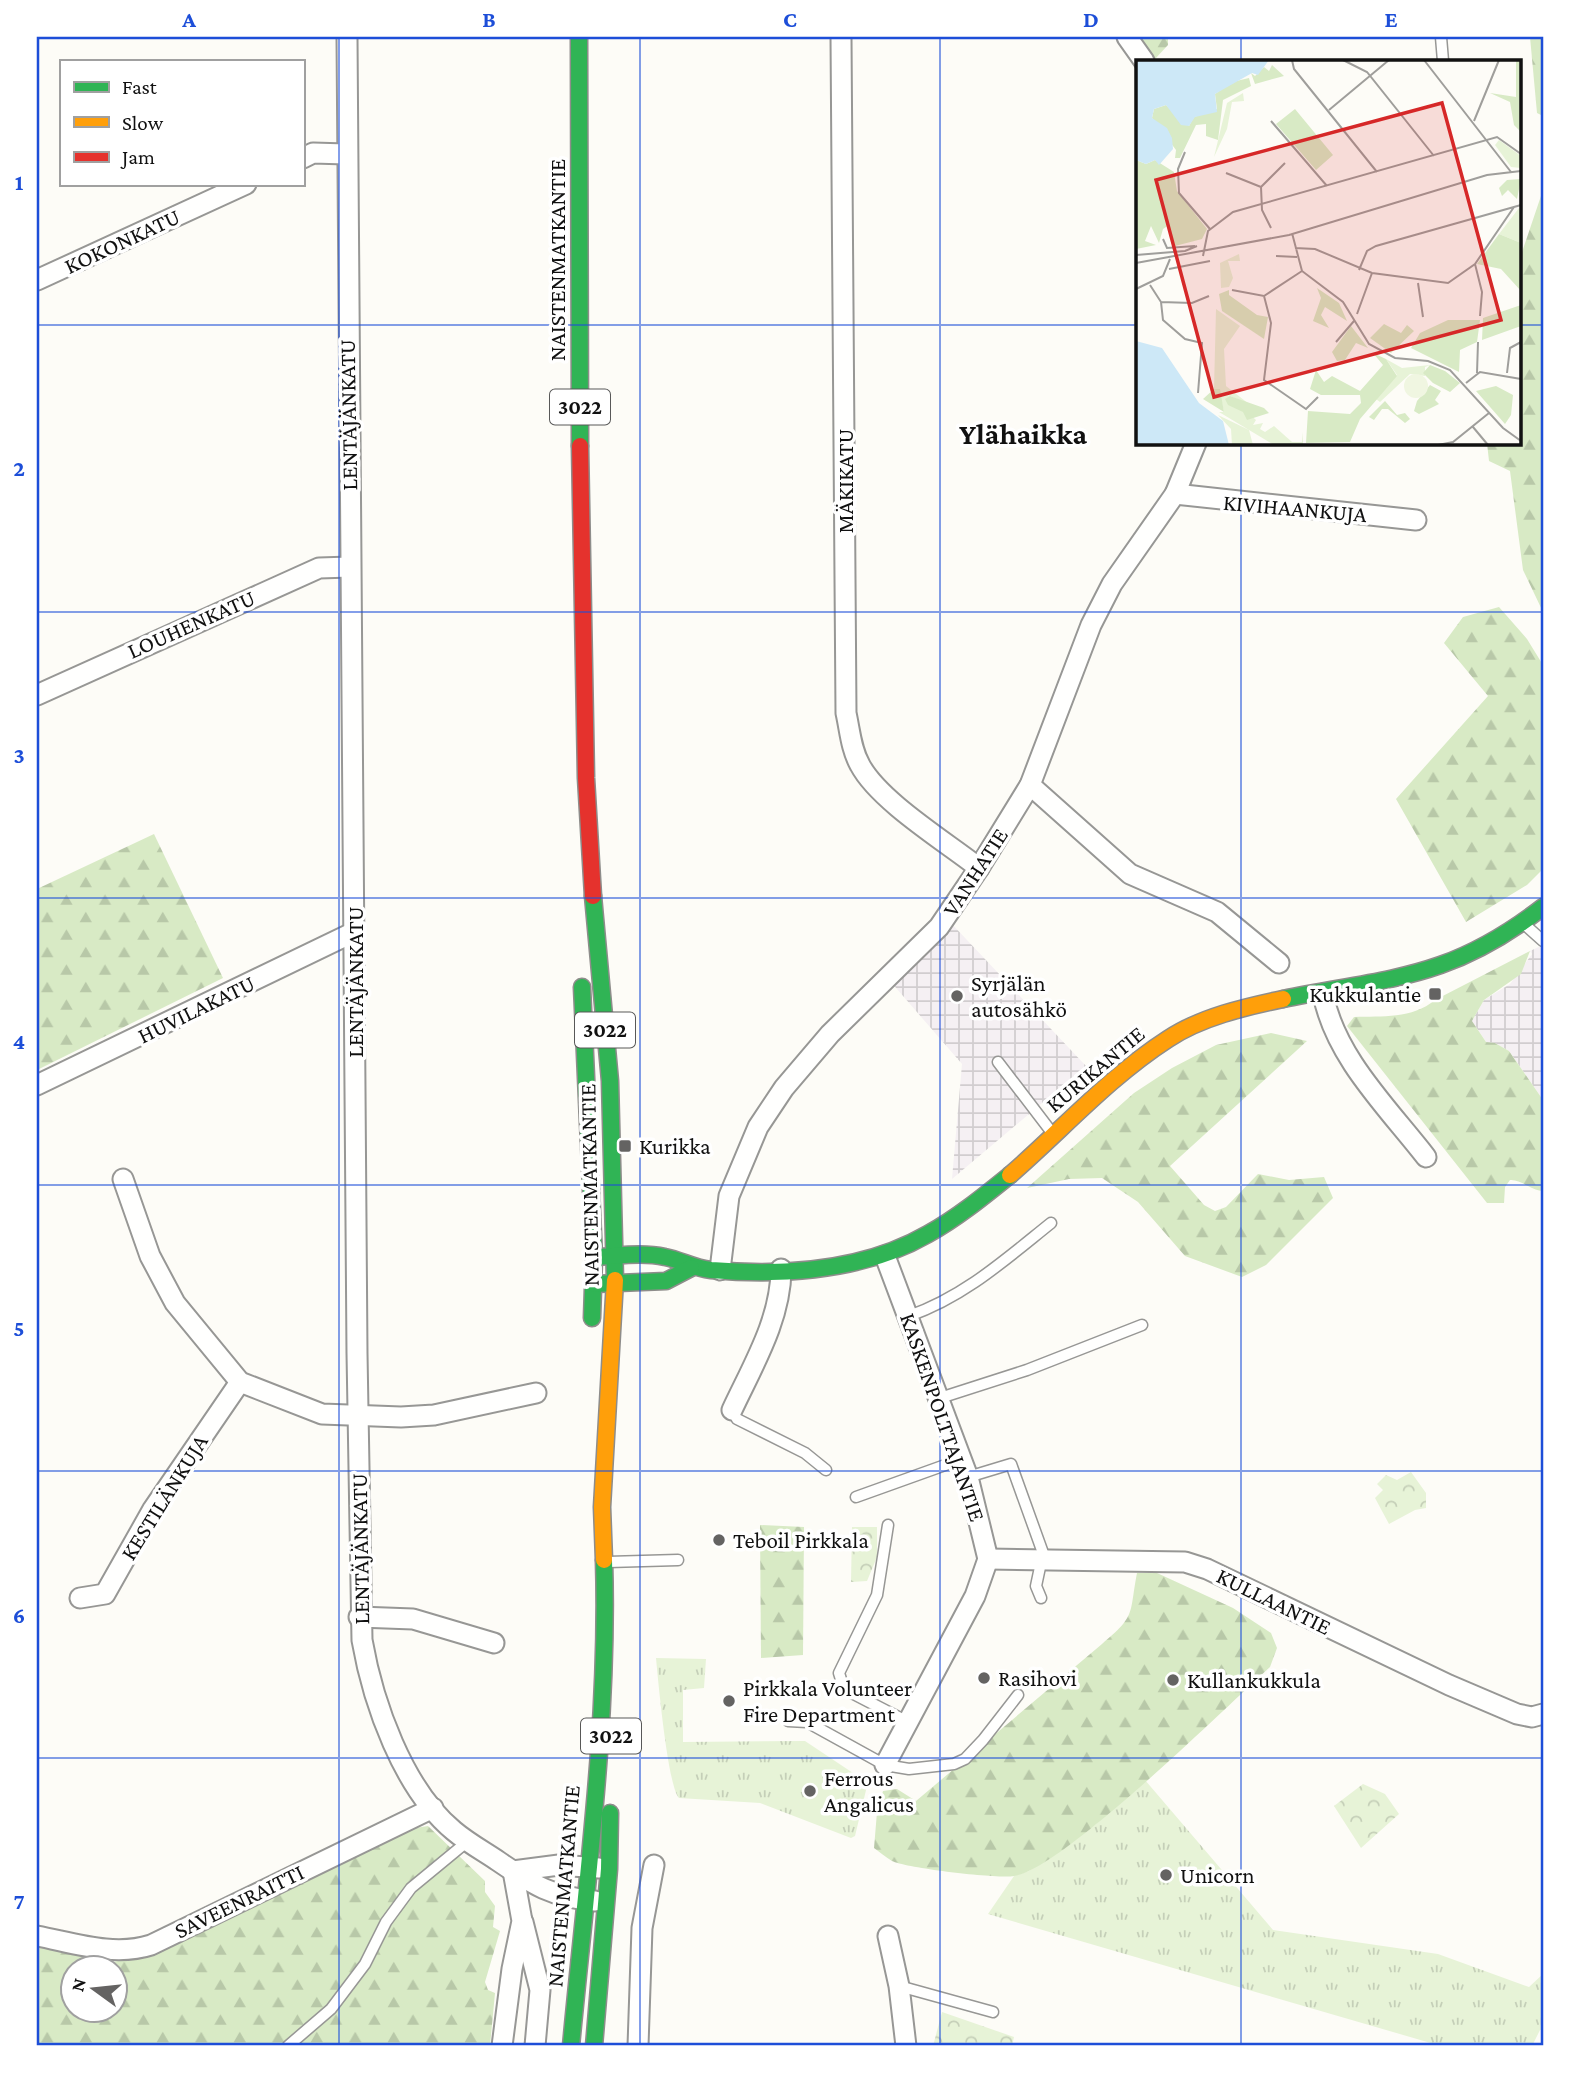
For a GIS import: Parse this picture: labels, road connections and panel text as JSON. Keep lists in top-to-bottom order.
{
  "streets": {
    "main road": ["NAISTENMATKANTIE", "3022", "KURIKANTIE"],
    "street": [
      "KOKONKATU",
      "LENTÄJÄNKATU",
      "MÄKIKATU",
      "KIVIHAANKUJA",
      "LOUHENKATU",
      "VANHATIE",
      "HUVILAKATU",
      "KASKENPOLTTAJANTIE",
      "KESTILÄNKUJA",
      "KULLAANTIE",
      "SAVEENRAITTI"
    ]
  },
  "crossings": [
    ["NAISTENMATKANTIE", "LENTÄJÄNKATU"],
    ["NAISTENMATKANTIE", "KURIKANTIE"],
    ["LENTÄJÄNKATU", "LOUHENKATU"],
    ["LENTÄJÄNKATU", "HUVILAKATU"],
    ["LENTÄJÄNKATU", "SAVEENRAITTI"],
    ["MÄKIKATU", "VANHATIE"],
    ["KIVIHAANKUJA", "VANHATIE"],
    ["VANHATIE", "KURIKANTIE"],
    ["KURIKANTIE", "KASKENPOLTTAJANTIE"],
    ["KASKENPOLTTAJANTIE", "KULLAANTIE"]
  ],
  "districts": ["Ylähaikka"],
  "places": {
    "transit": ["Kukkulantie", "Kurikka"],
    "other": [
      "Syrjälän autosähkö",
      "Teboil Pirkkala",
      "Rasihovi",
      "Kullankukkula",
      "Pirkkala Volunteer Fire Department",
      "Ferrous Angalicus",
      "Unicorn"
    ]
  },
  "legend": ["Fast", "Slow", "Jam"],
  "north": "left",
  "grid": {
    "columns": [
      "A",
      "B",
      "C",
      "D",
      "E"
    ],
    "rows": [
      "1",
      "2",
      "3",
      "4",
      "5",
      "6",
      "7"
    ]
  }
}
